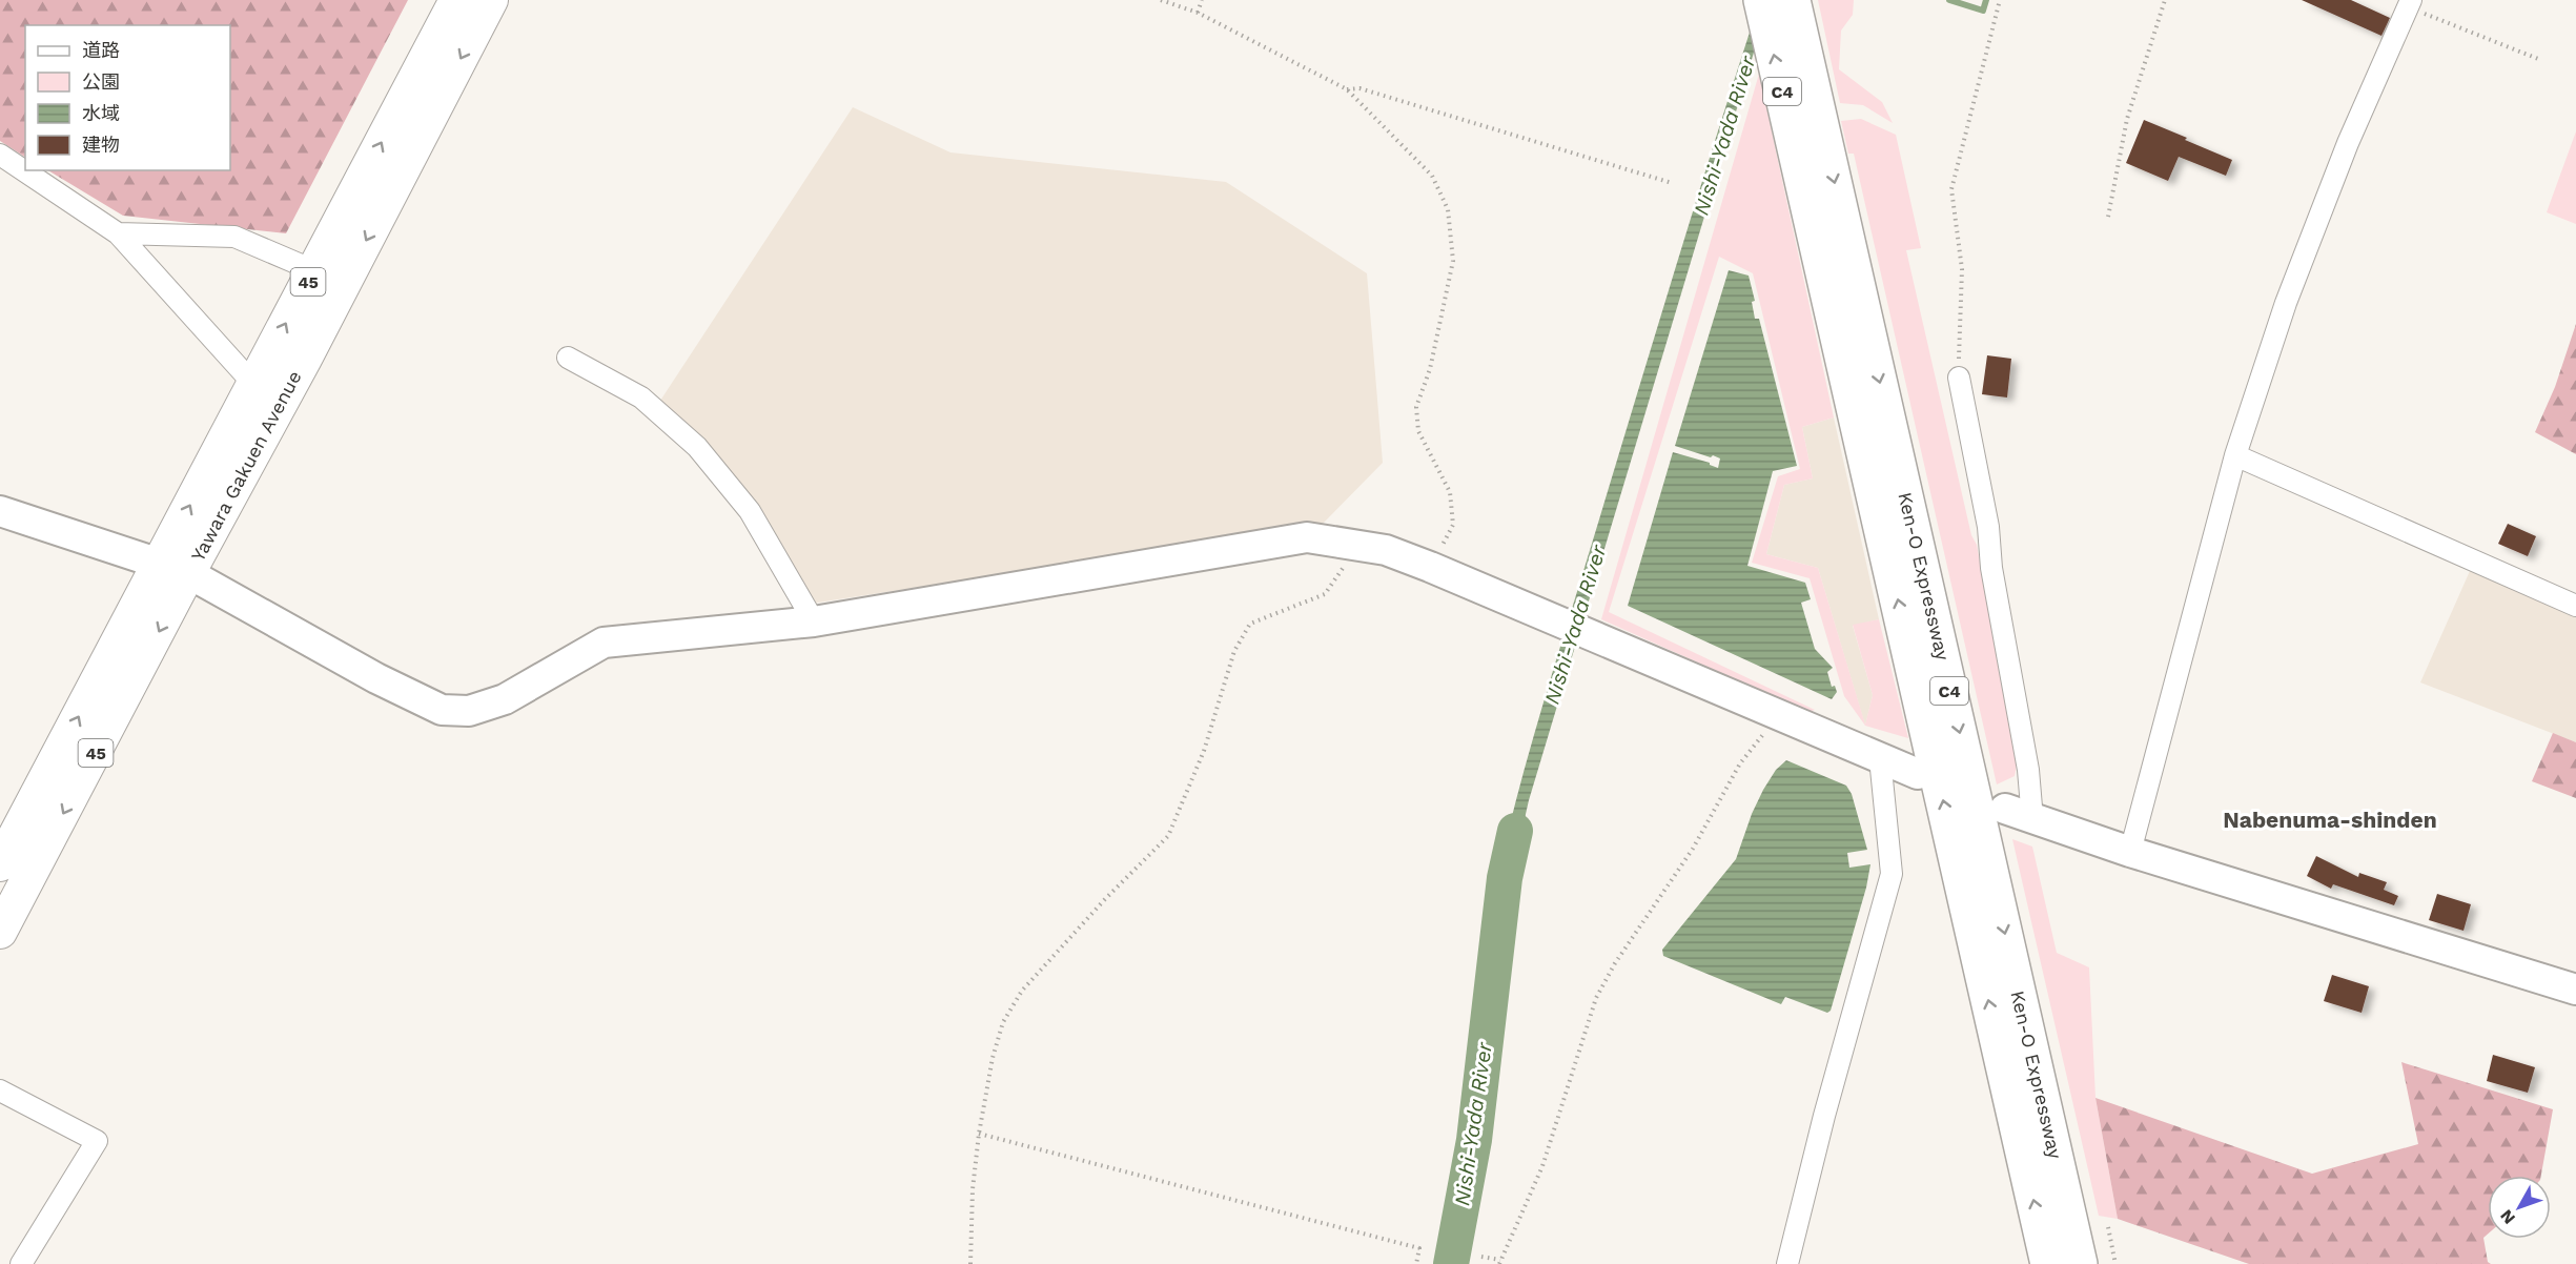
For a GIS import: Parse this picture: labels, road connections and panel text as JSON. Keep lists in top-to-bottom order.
{
  "streets": {
    "highway": ["C4", "Ken-O Expressway"],
    "main road": ["45", "Yawara Gakuen Avenue"]
  },
  "districts": ["Nabenuma-shinden"],
  "water": ["Nishi-Yada River"],
  "legend": [
    "道路",
    "公園",
    "水域",
    "建物"
  ],
  "north": "bottom left"
}
